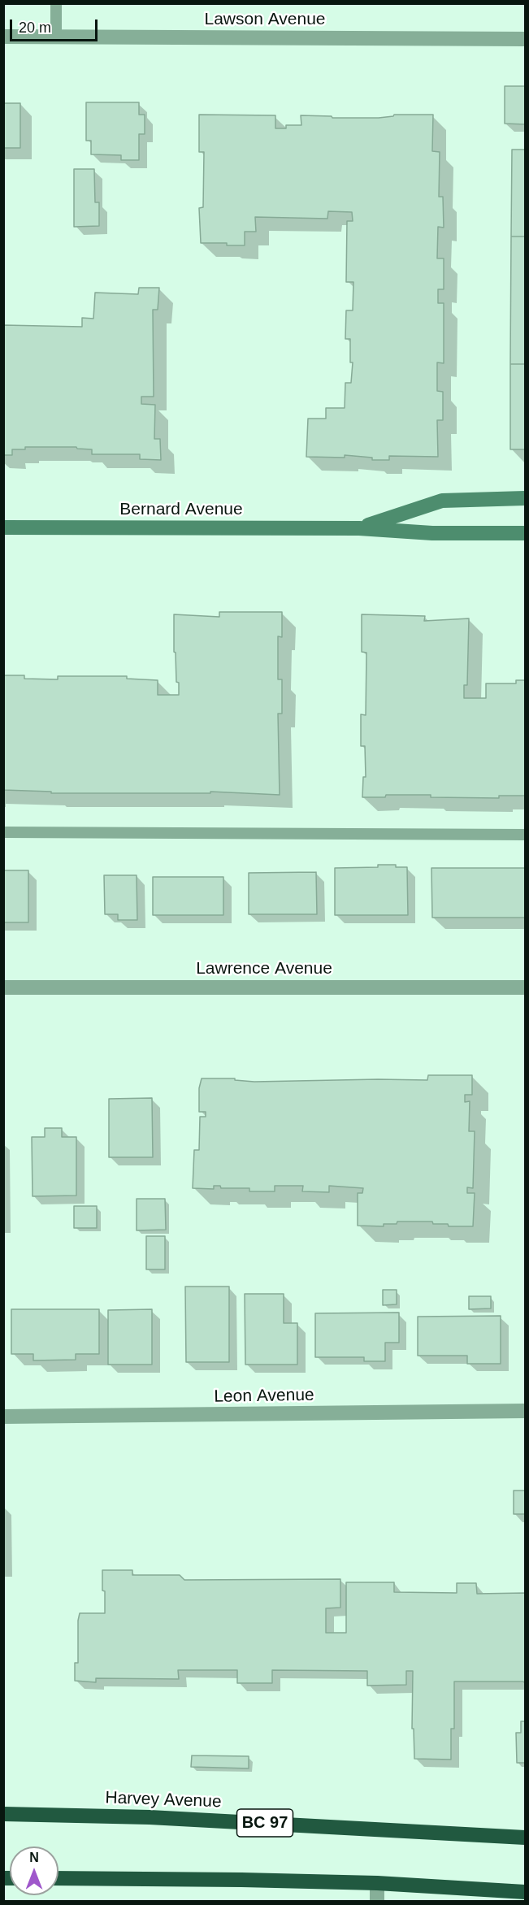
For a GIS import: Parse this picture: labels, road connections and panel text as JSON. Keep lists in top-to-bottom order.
{
  "streets": {
    "highway": ["Harvey Avenue", "BC 97"],
    "street": [
      "Lawson Avenue",
      "Bernard Avenue",
      "Lawrence Avenue",
      "Leon Avenue"
    ]
  },
  "scale_bar": "20 m",
  "north": "top"
}
